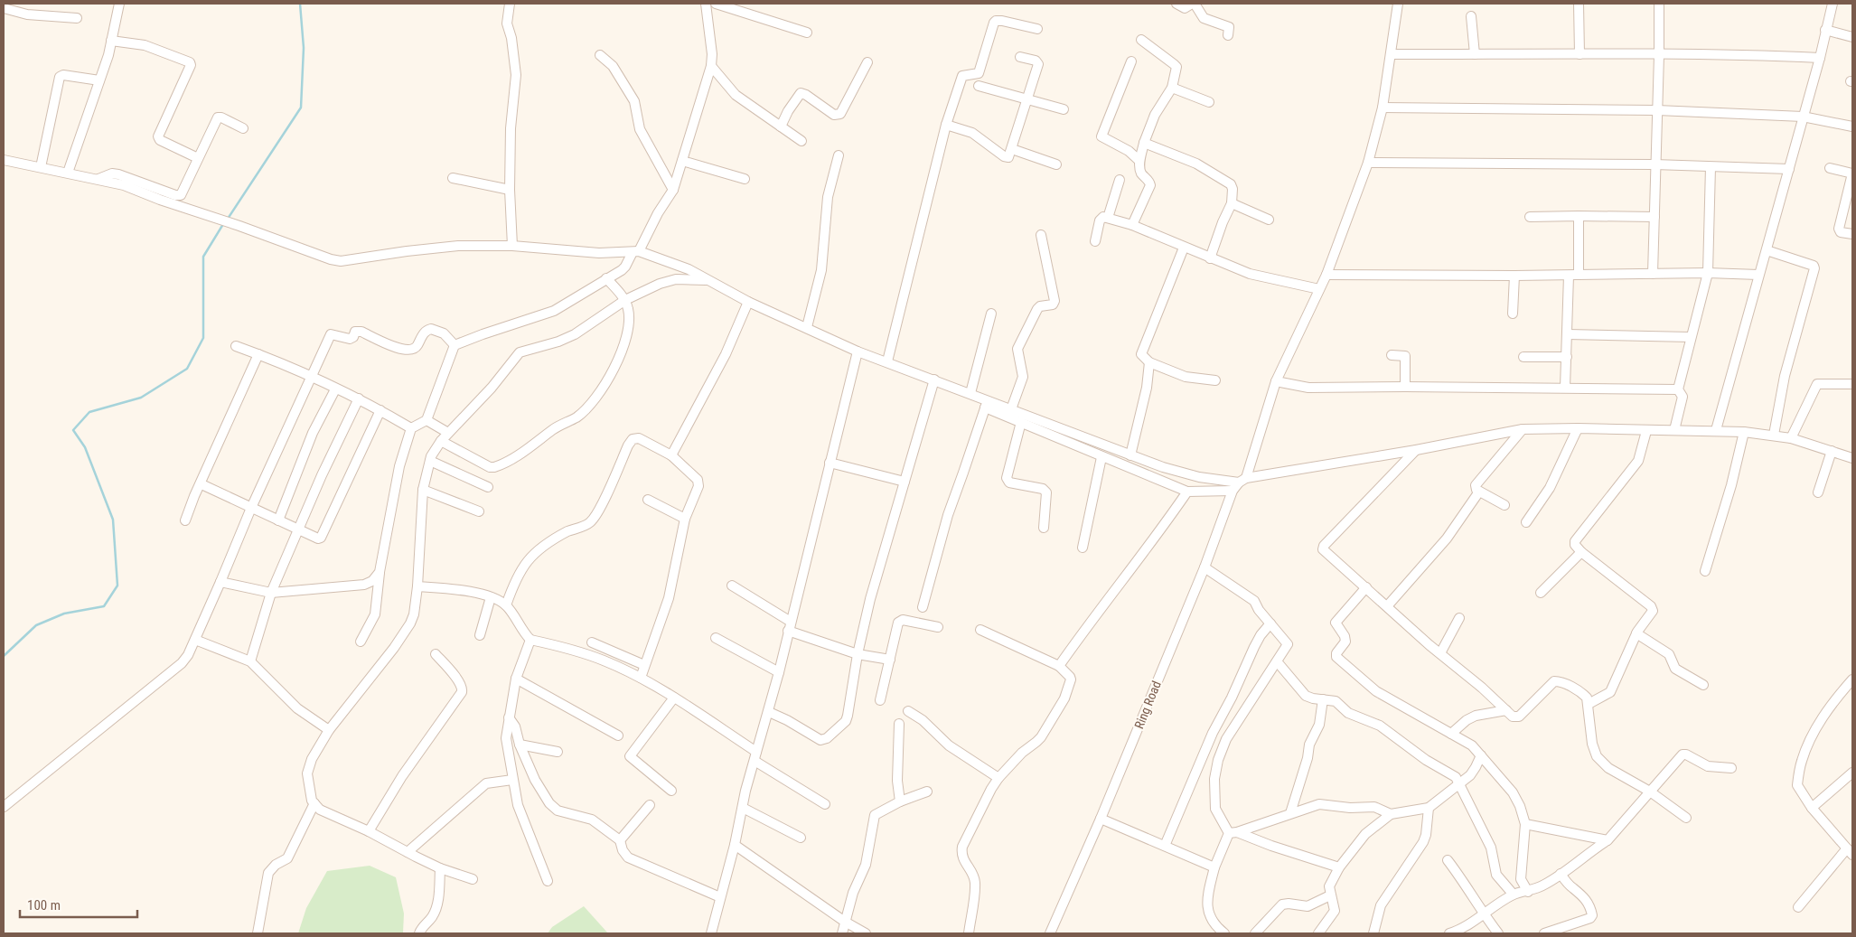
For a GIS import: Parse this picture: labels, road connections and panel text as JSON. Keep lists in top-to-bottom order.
{
  "streets": {
    "street": ["Ring Road"]
  },
  "scale_bar": "100 m"
}
